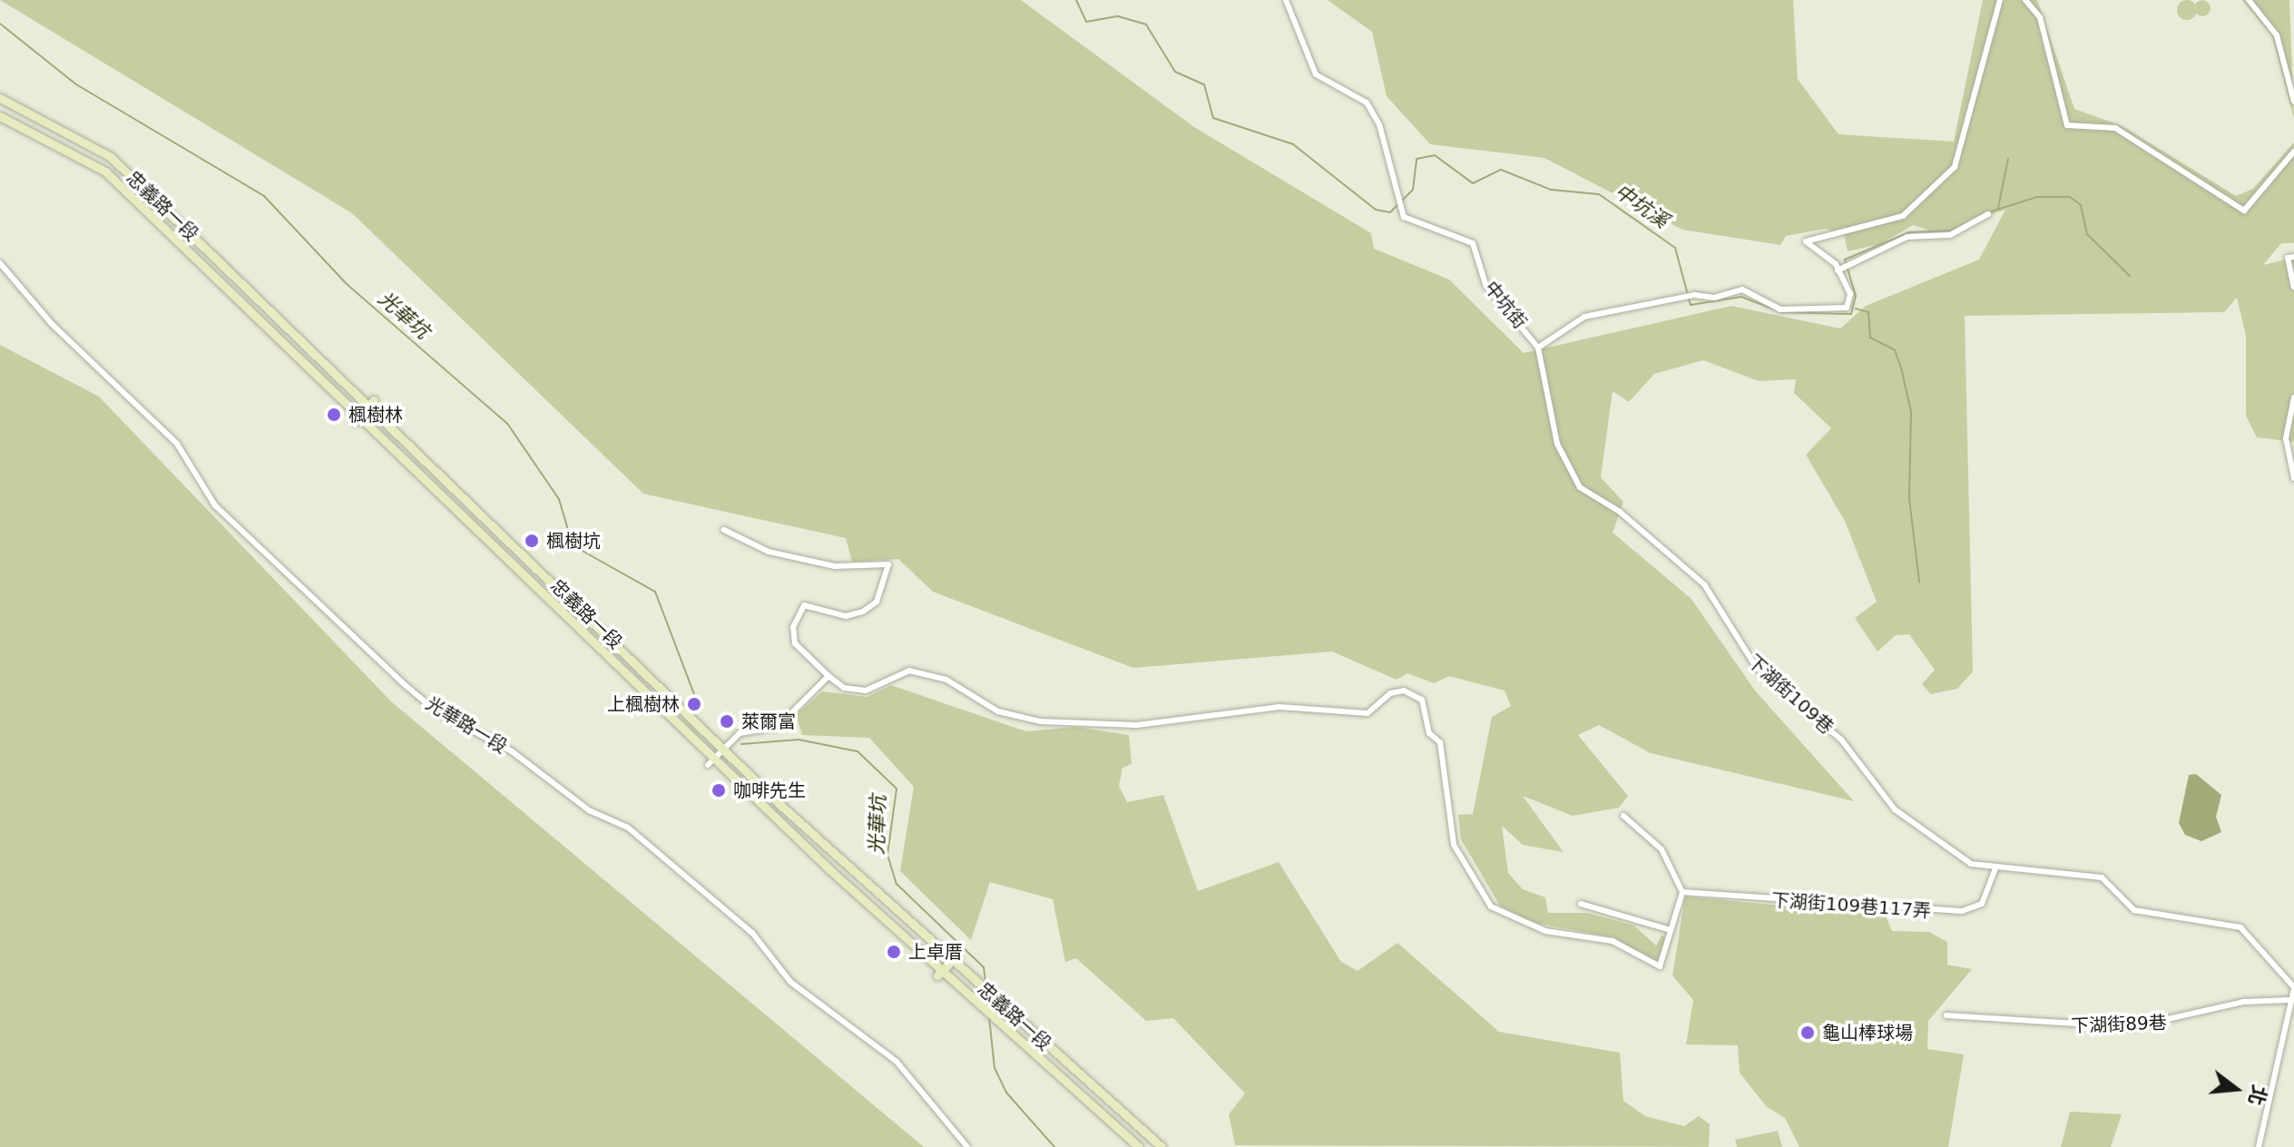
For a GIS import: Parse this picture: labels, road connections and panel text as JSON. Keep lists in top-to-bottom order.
{
  "streets": {
    "main road": ["忠義路一段"],
    "street": [
      "中坑街",
      "下湖街109巷",
      "光華路一段",
      "下湖街109巷117弄",
      "下湖街89巷"
    ]
  },
  "crossings": [
    ["中坑街", "下湖街109巷"],
    ["下湖街109巷", "下湖街109巷117弄"]
  ],
  "water": ["中坑溪", "光華坑"],
  "places": [
    "楓樹林",
    "楓樹坑",
    "上楓樹林",
    "萊爾富",
    "咖啡先生",
    "上卓厝",
    "龜山棒球場"
  ],
  "north": "right"
}
